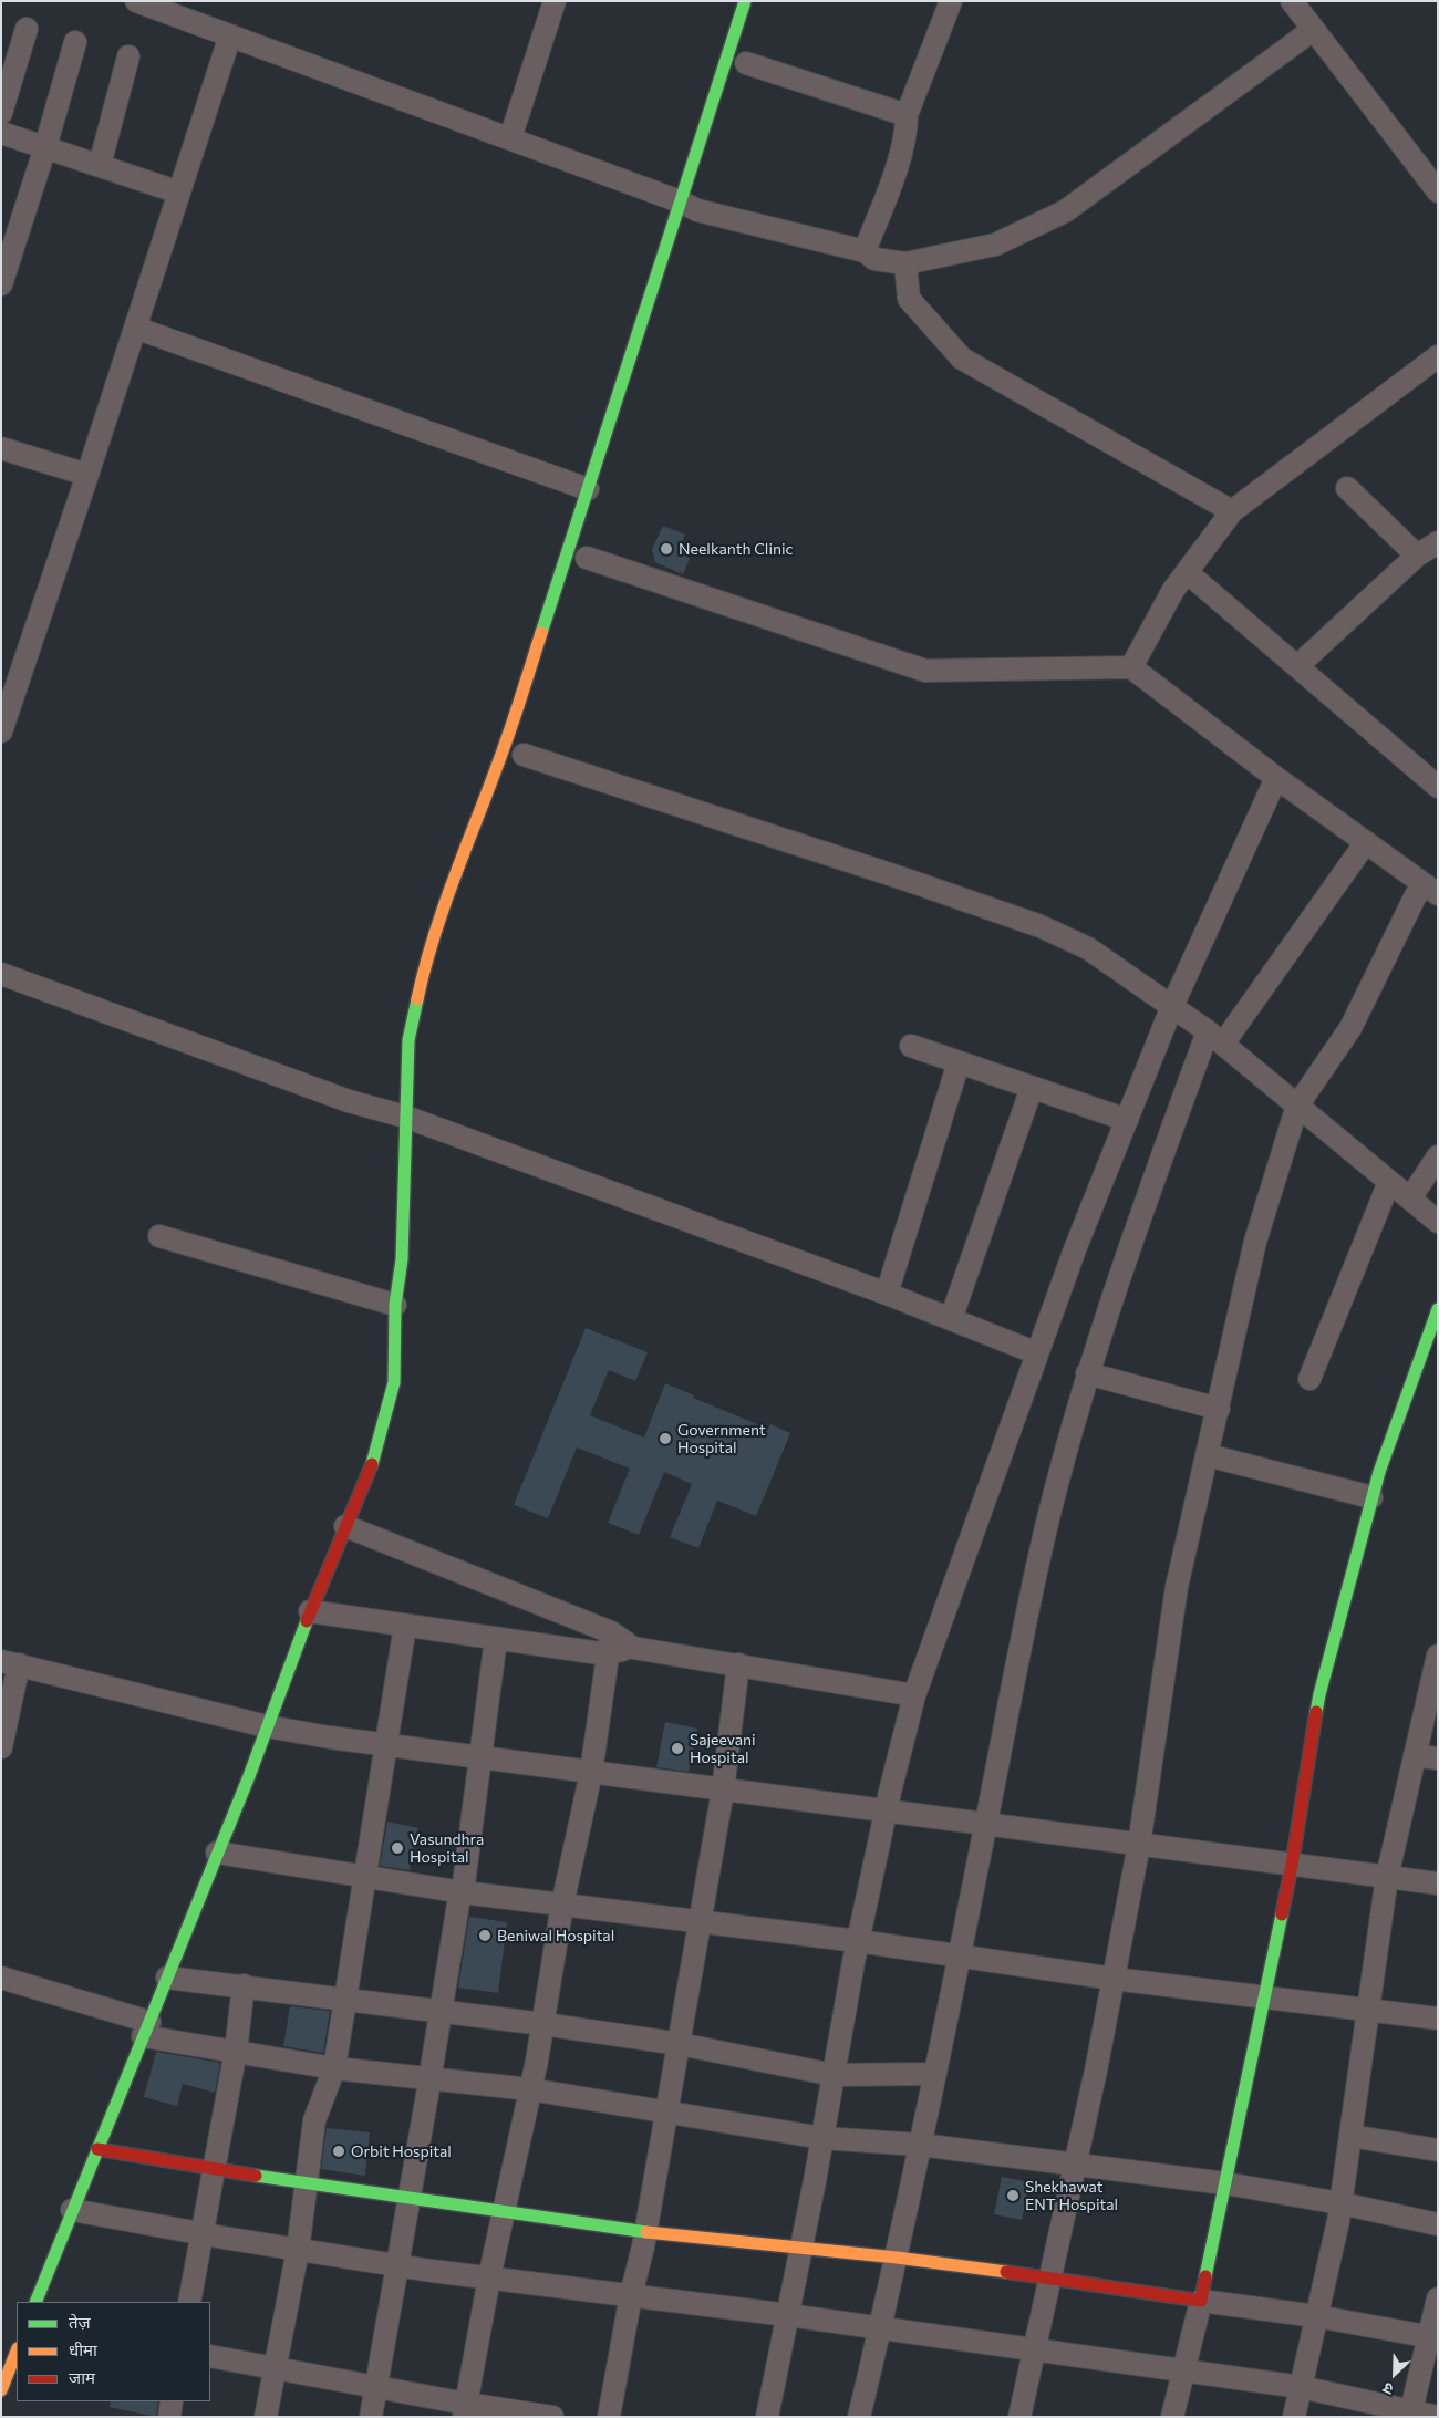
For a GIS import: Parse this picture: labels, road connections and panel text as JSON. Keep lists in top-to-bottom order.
{
  "places": [
    "Neelkanth Clinic",
    "Government Hospital",
    "Sajeevani Hospital",
    "Vasundhra Hospital",
    "Beniwal Hospital",
    "Orbit Hospital",
    "Shekhawat ENT Hospital"
  ],
  "legend": ["तेज़", "धीमा", "जाम"],
  "north": "bottom left"
}
